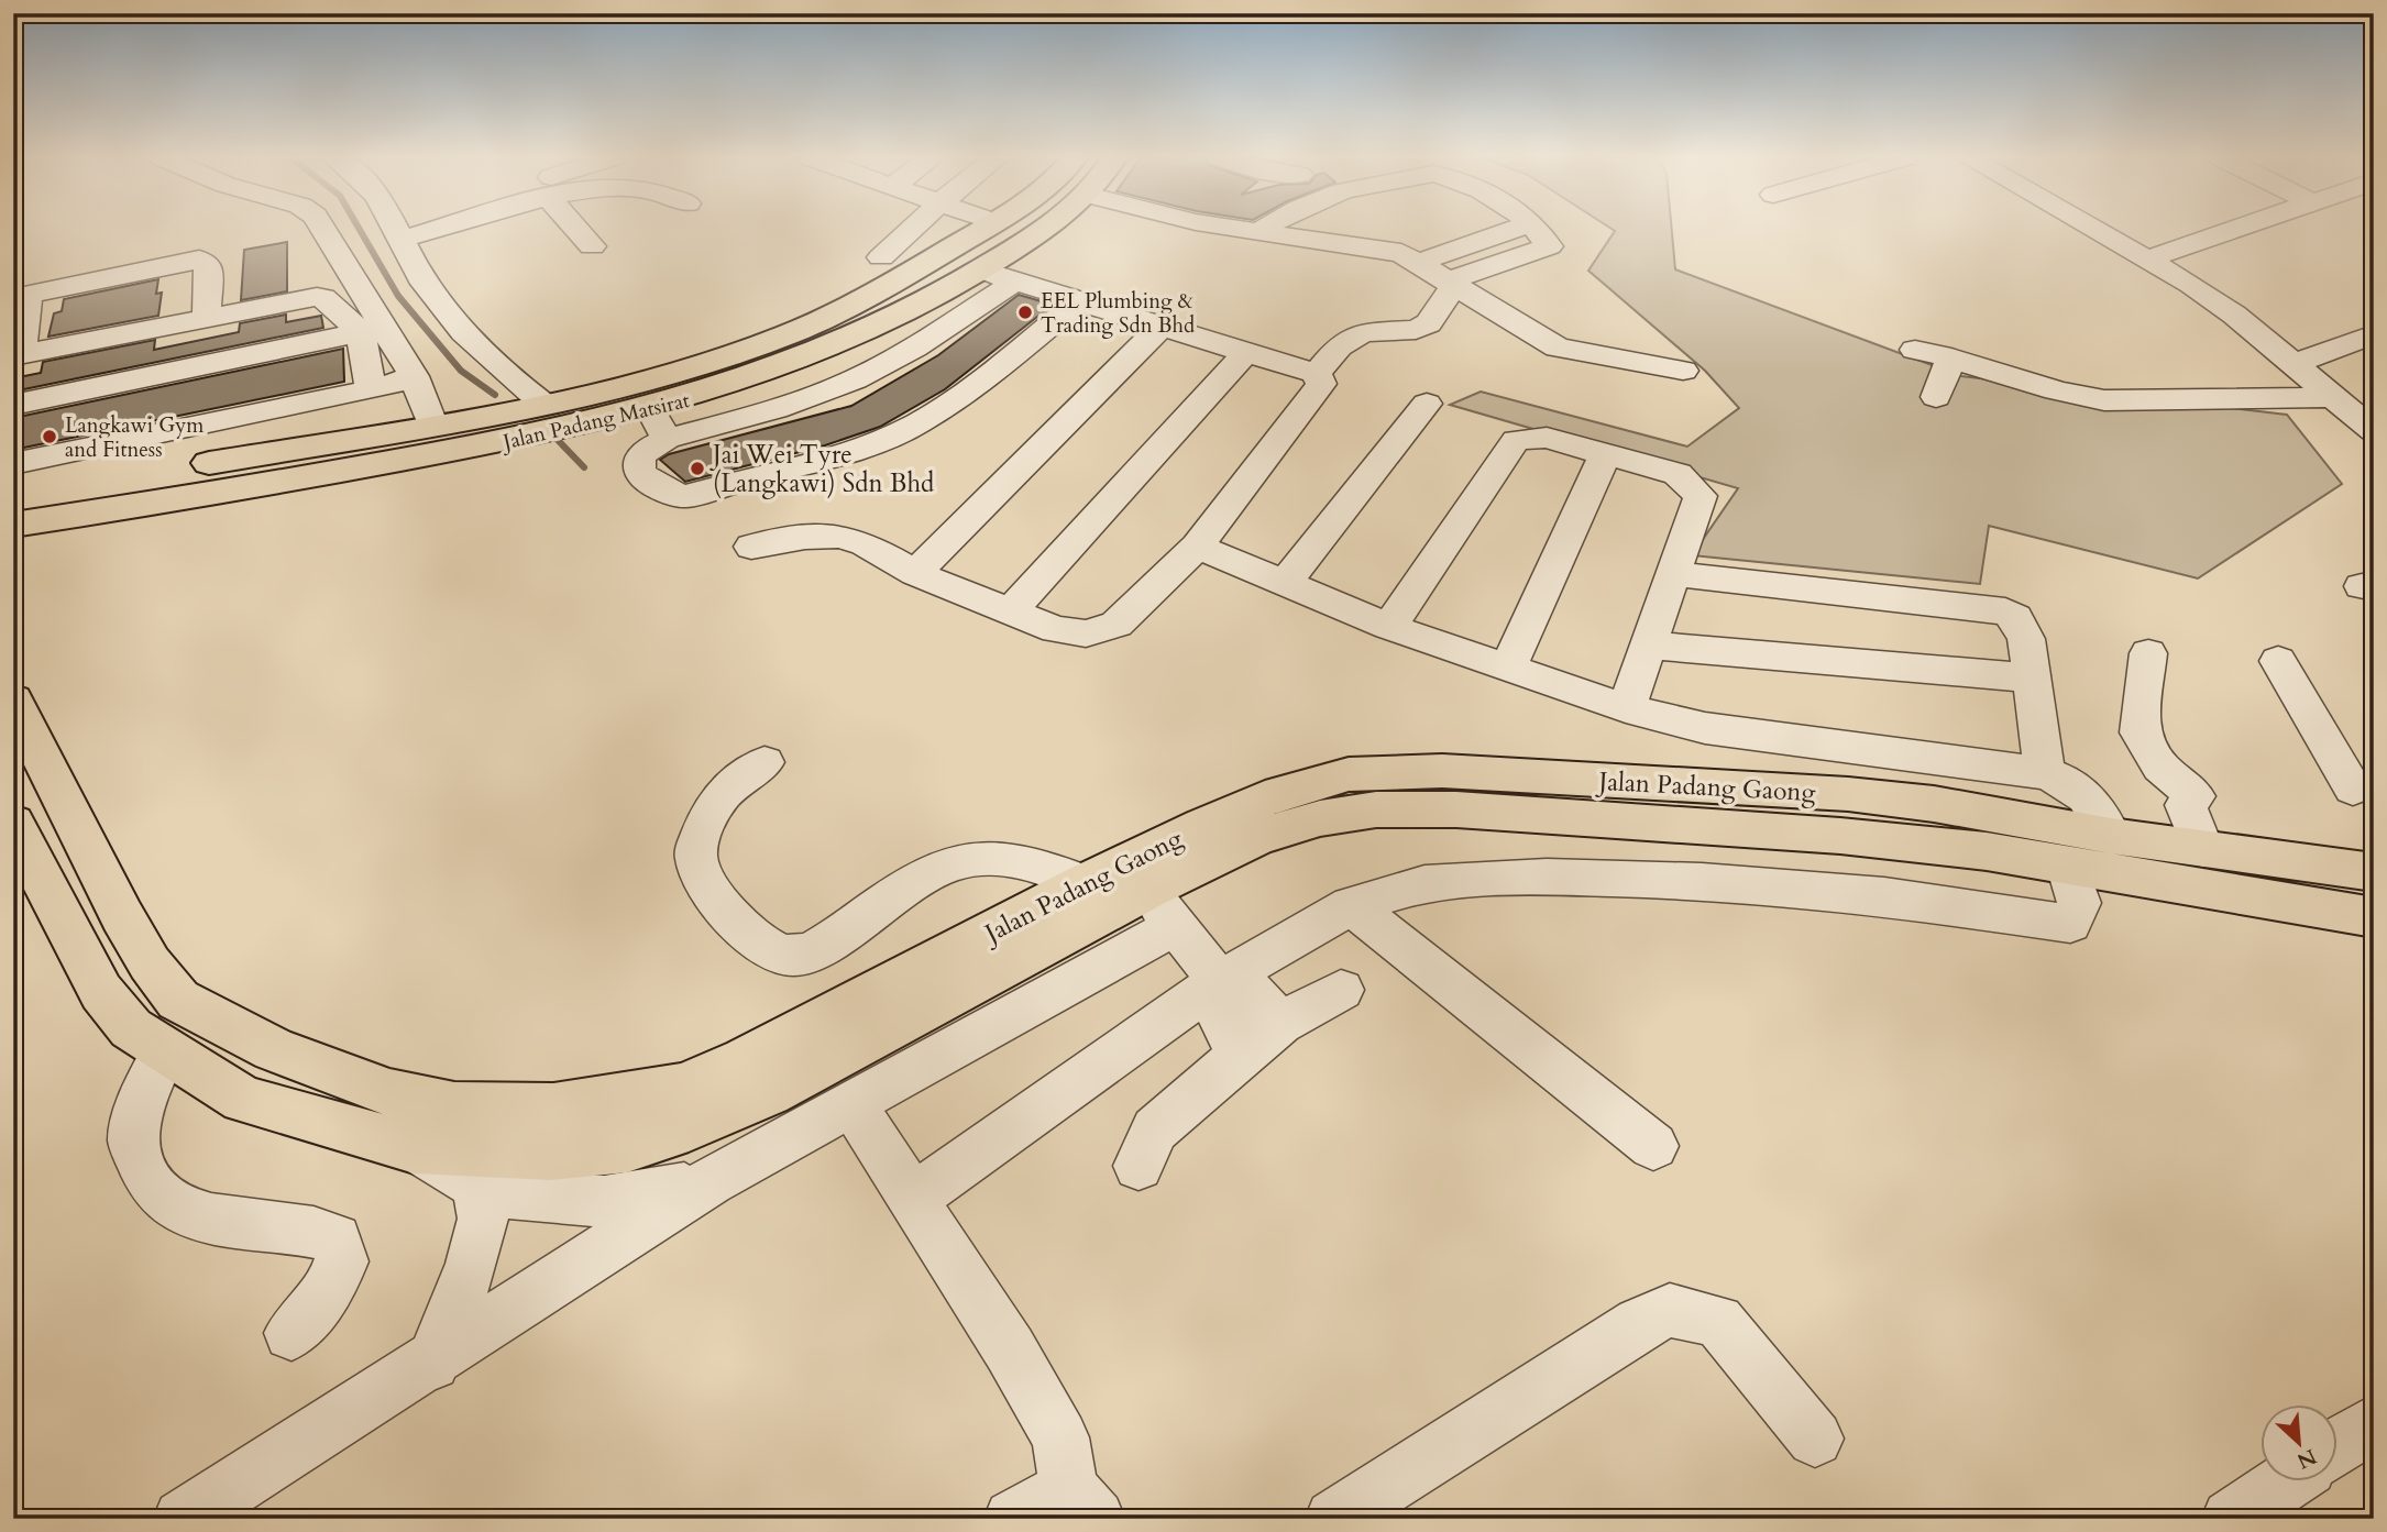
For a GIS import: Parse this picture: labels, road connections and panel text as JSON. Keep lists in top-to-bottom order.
{
  "streets": {
    "main road": ["Jalan Padang Matsirat", "Jalan Padang Gaong"]
  },
  "places": ["EEL Plumbing & Trading Sdn Bhd", "Langkawi Gym and Fitness", "Jai Wei Tyre (Langkawi) Sdn Bhd"],
  "north": "bottom right"
}
